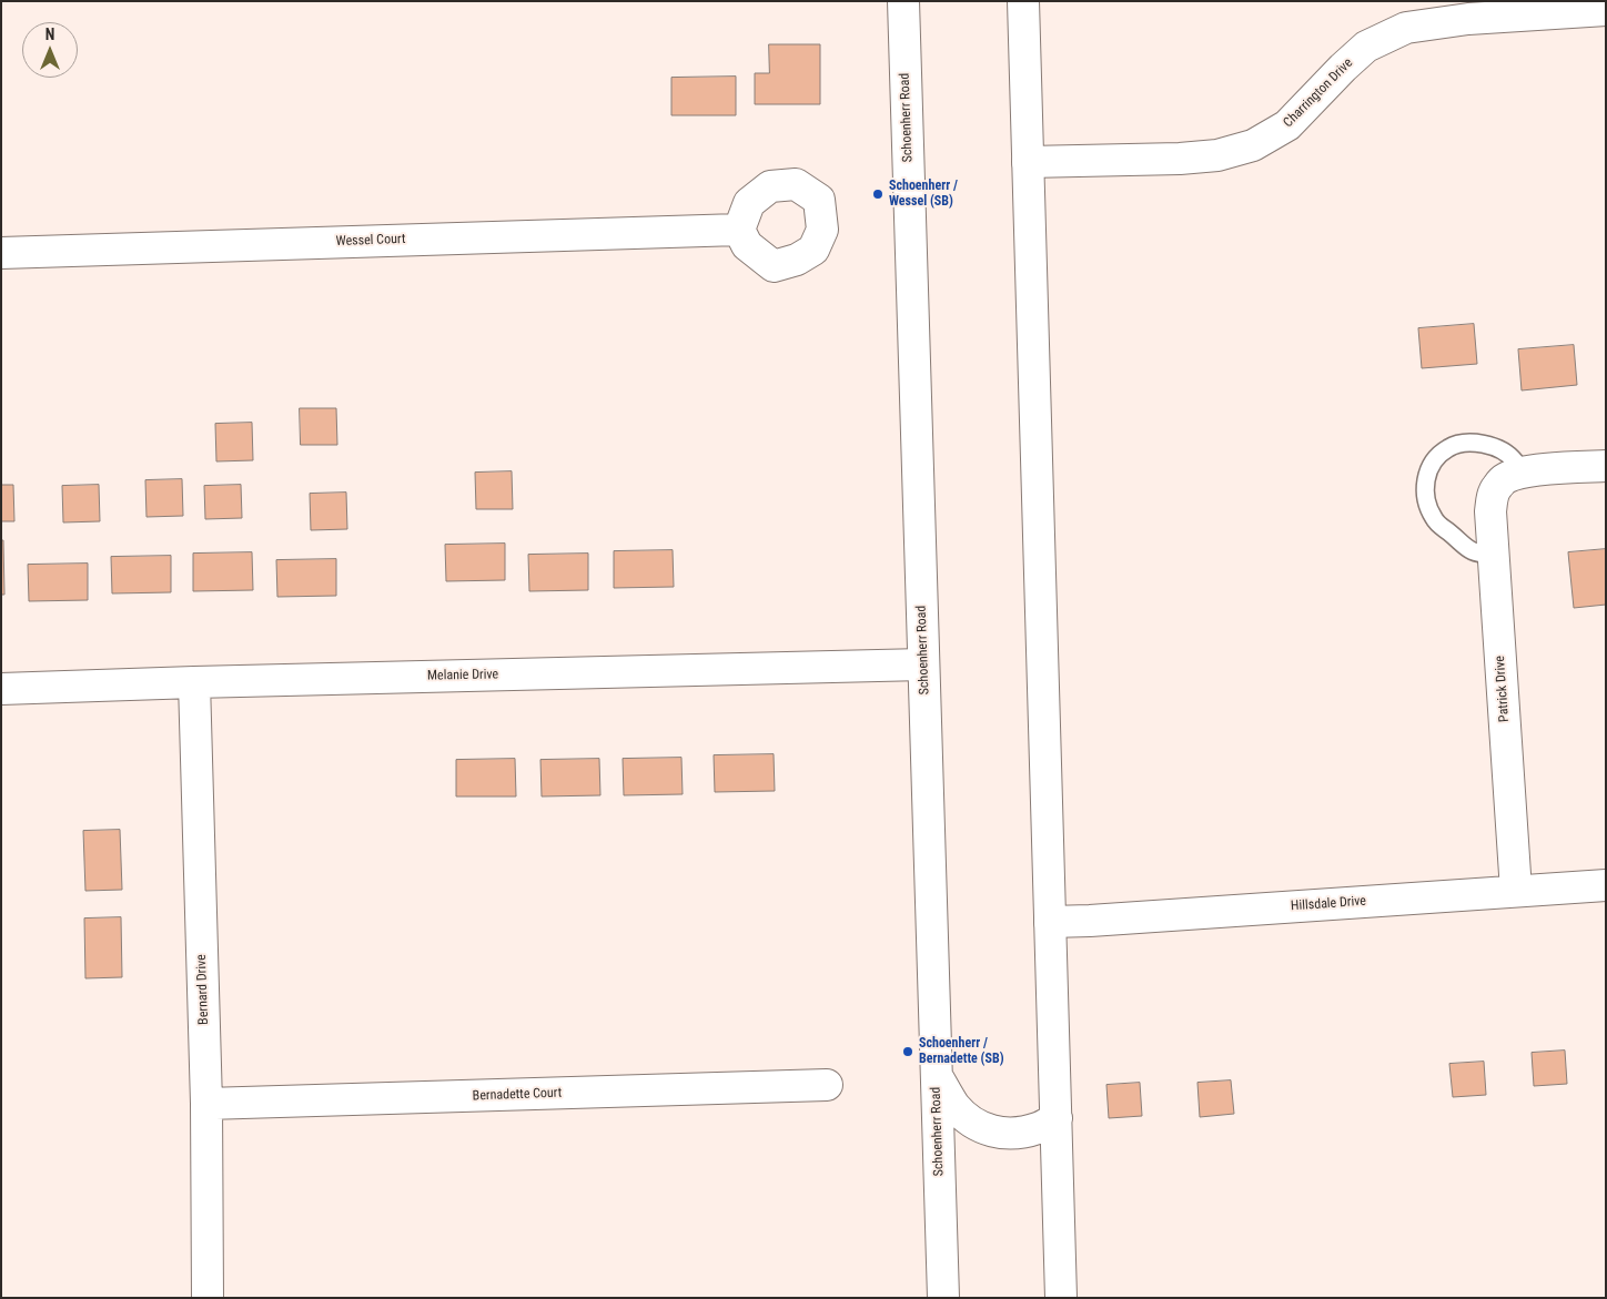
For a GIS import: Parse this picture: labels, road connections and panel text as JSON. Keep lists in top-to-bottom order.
{
  "streets": {
    "street": [
      "Charrington Drive",
      "Schoenherr Road",
      "Wessel Court",
      "Melanie Drive",
      "Patrick Drive",
      "Hillsdale Drive",
      "Bernard Drive",
      "Bernadette Court"
    ]
  },
  "crossings": [
    ["Schoenherr Road", "Melanie Drive"],
    ["Melanie Drive", "Bernard Drive"],
    ["Patrick Drive", "Hillsdale Drive"],
    ["Bernard Drive", "Bernadette Court"]
  ],
  "places": ["Schoenherr / Wessel (SB)", "Schoenherr / Bernadette (SB)"],
  "north": "top"
}
